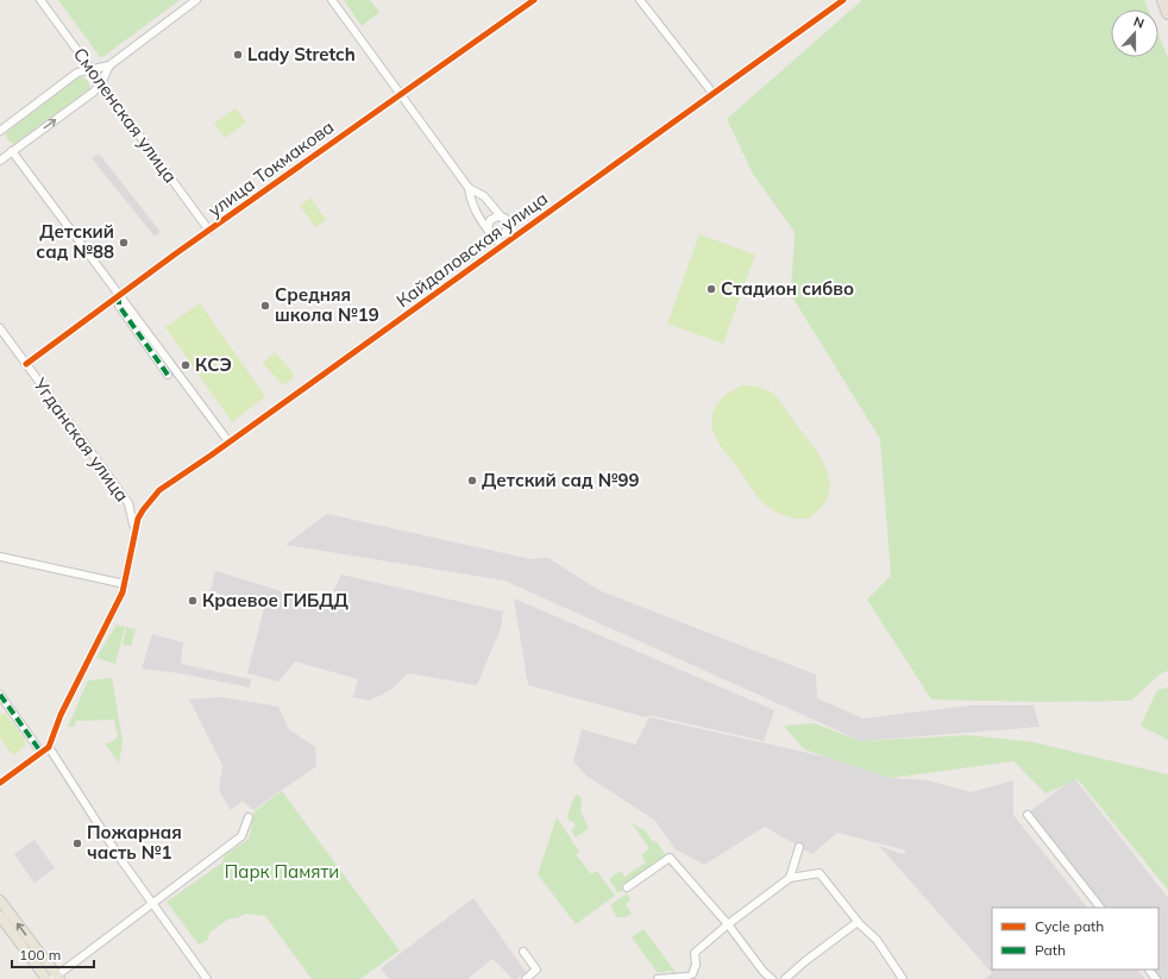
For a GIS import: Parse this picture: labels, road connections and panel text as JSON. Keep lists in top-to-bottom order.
{
  "streets": {
    "street": [
      "Смоленская улица",
      "улица Токмакова",
      "Кайдаловская улица",
      "Угданская улица"
    ]
  },
  "crossings": [
    ["Смоленская улица", "улица Токмакова"],
    ["улица Токмакова", "Угданская улица"],
    ["Кайдаловская улица", "Угданская улица"]
  ],
  "parks": ["Парк Памяти"],
  "places": [
    "Lady Stretch",
    "Детский сад №88",
    "Стадион сибво",
    "Средняя школа №19",
    "КСЭ",
    "Детский сад №99",
    "Краевое ГИБДД",
    "Пожарная часть №1"
  ],
  "legend": ["Cycle path", "Path"],
  "scale_bar": "100 m",
  "north": "top"
}
